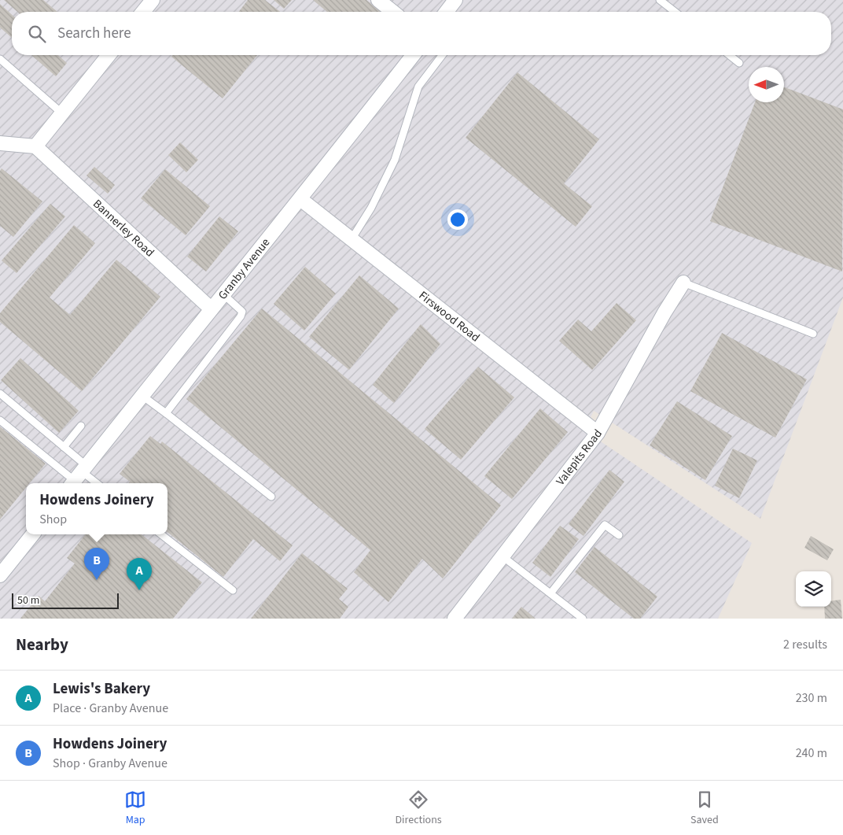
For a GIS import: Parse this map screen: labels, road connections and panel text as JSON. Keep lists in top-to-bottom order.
{
  "streets": {
    "street": [
      "Bannerley Road",
      "Granby Avenue",
      "Firswood Road",
      "Valepits Road"
    ]
  },
  "crossings": [
    ["Bannerley Road", "Granby Avenue"],
    ["Granby Avenue", "Firswood Road"],
    ["Firswood Road", "Valepits Road"]
  ],
  "scale_bar": "50 m",
  "north": "left",
  "page": {
    "search": "Search here",
    "popup": ["Howdens Joinery", "Shop"],
    "pins": ["B", "A"],
    "scale": "50 m",
    "heading": ["Nearby", "2 results"],
    "list": [
      {
        "mark": "A",
        "name": "Lewis's Bakery",
        "note": "Place · Granby Avenue",
        "value": "230 m"
      },
      {
        "mark": "B",
        "name": "Howdens Joinery",
        "note": "Shop · Granby Avenue",
        "value": "240 m"
      }
    ],
    "nav": ["Map", "Directions", "Saved"]
  }
}
